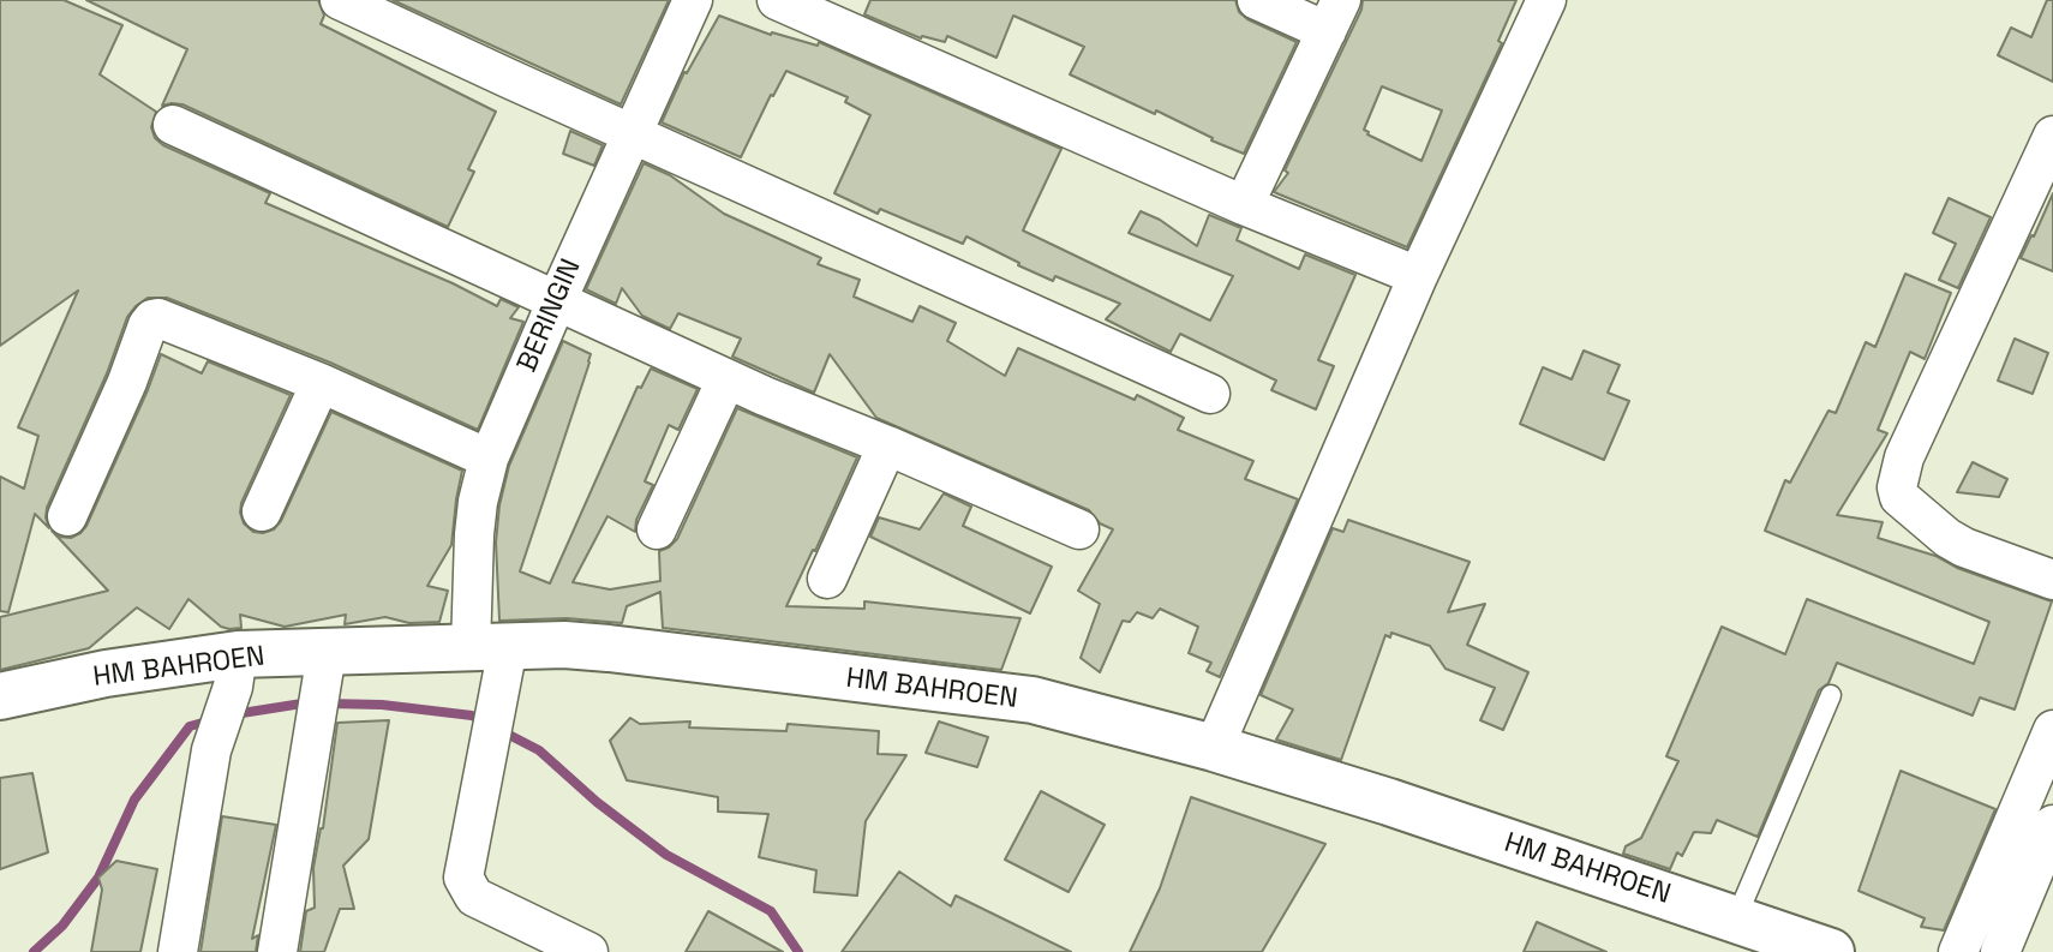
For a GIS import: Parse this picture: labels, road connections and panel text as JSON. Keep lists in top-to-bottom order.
{
  "streets": {
    "street": ["BERINGIN", "HM BAHROEN"]
  },
  "crossings": [
    ["BERINGIN", "HM BAHROEN"]
  ]
}
